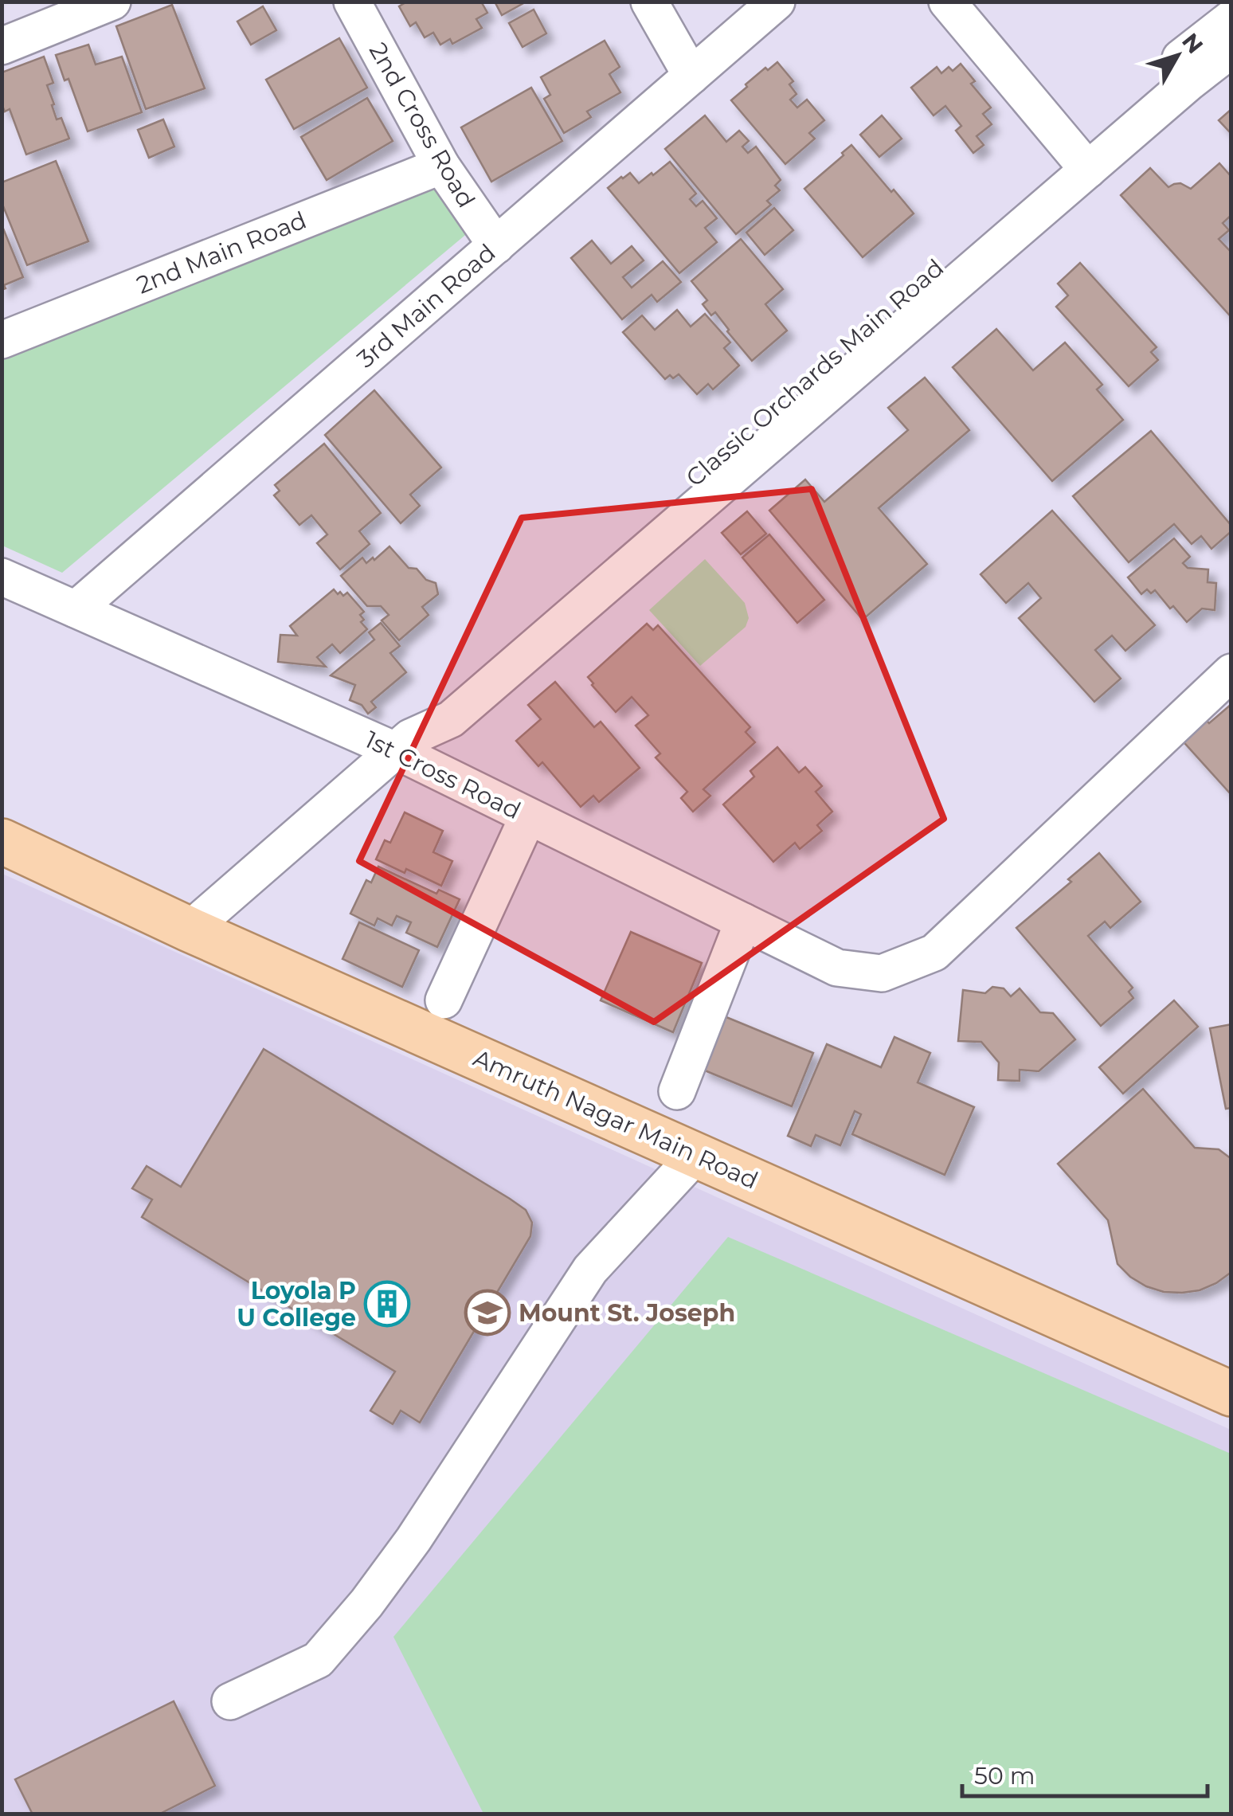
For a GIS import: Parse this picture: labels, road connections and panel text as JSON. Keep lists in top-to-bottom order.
{
  "streets": {
    "main road": ["Amruth Nagar Main Road"],
    "street": [
      "2nd Cross Road",
      "2nd Main Road",
      "3rd Main Road",
      "Classic Orchards Main Road",
      "1st Cross Road"
    ]
  },
  "crossings": [
    ["2nd Cross Road", "2nd Main Road"],
    ["2nd Cross Road", "3rd Main Road"],
    ["3rd Main Road", "1st Cross Road"],
    ["Classic Orchards Main Road", "1st Cross Road"],
    ["Classic Orchards Main Road", "Amruth Nagar Main Road"]
  ],
  "places": {
    "building": ["Loyola P U College"],
    "school or university": ["Mount St. Joseph"]
  },
  "scale_bar": "50 m",
  "north": "top right"
}
